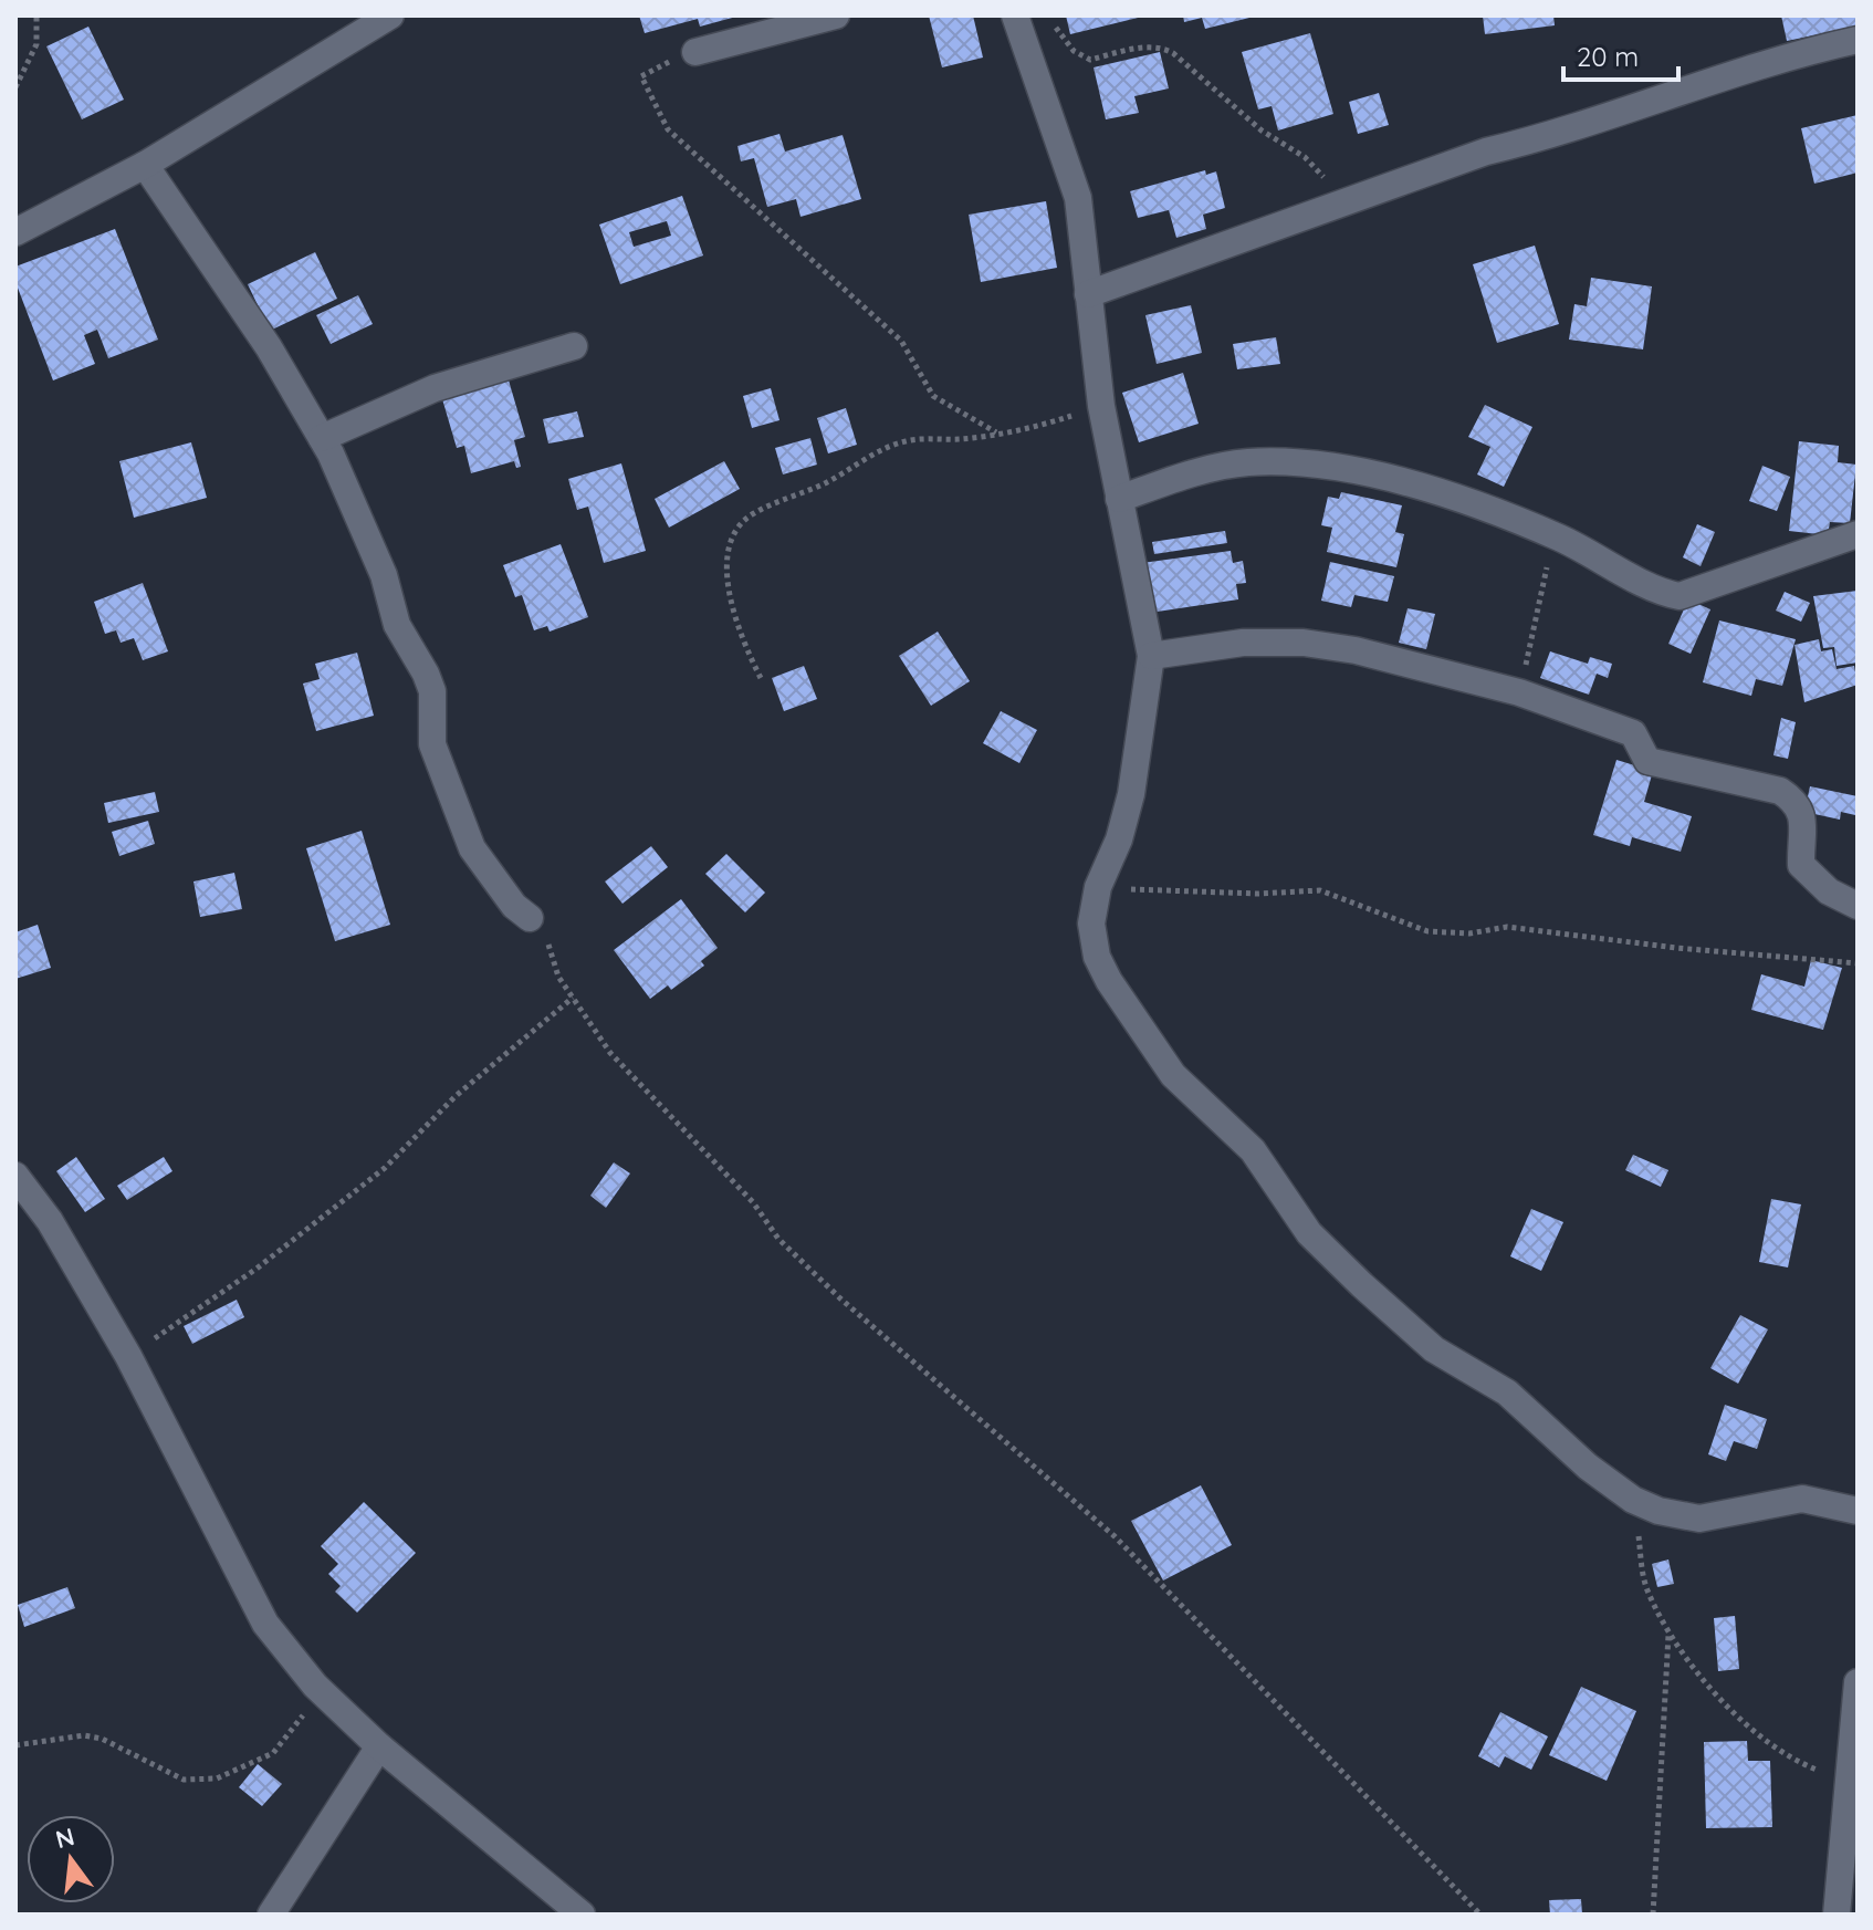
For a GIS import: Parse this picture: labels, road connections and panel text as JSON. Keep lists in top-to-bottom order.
{
  "scale_bar": "20 m",
  "north": "top"
}
